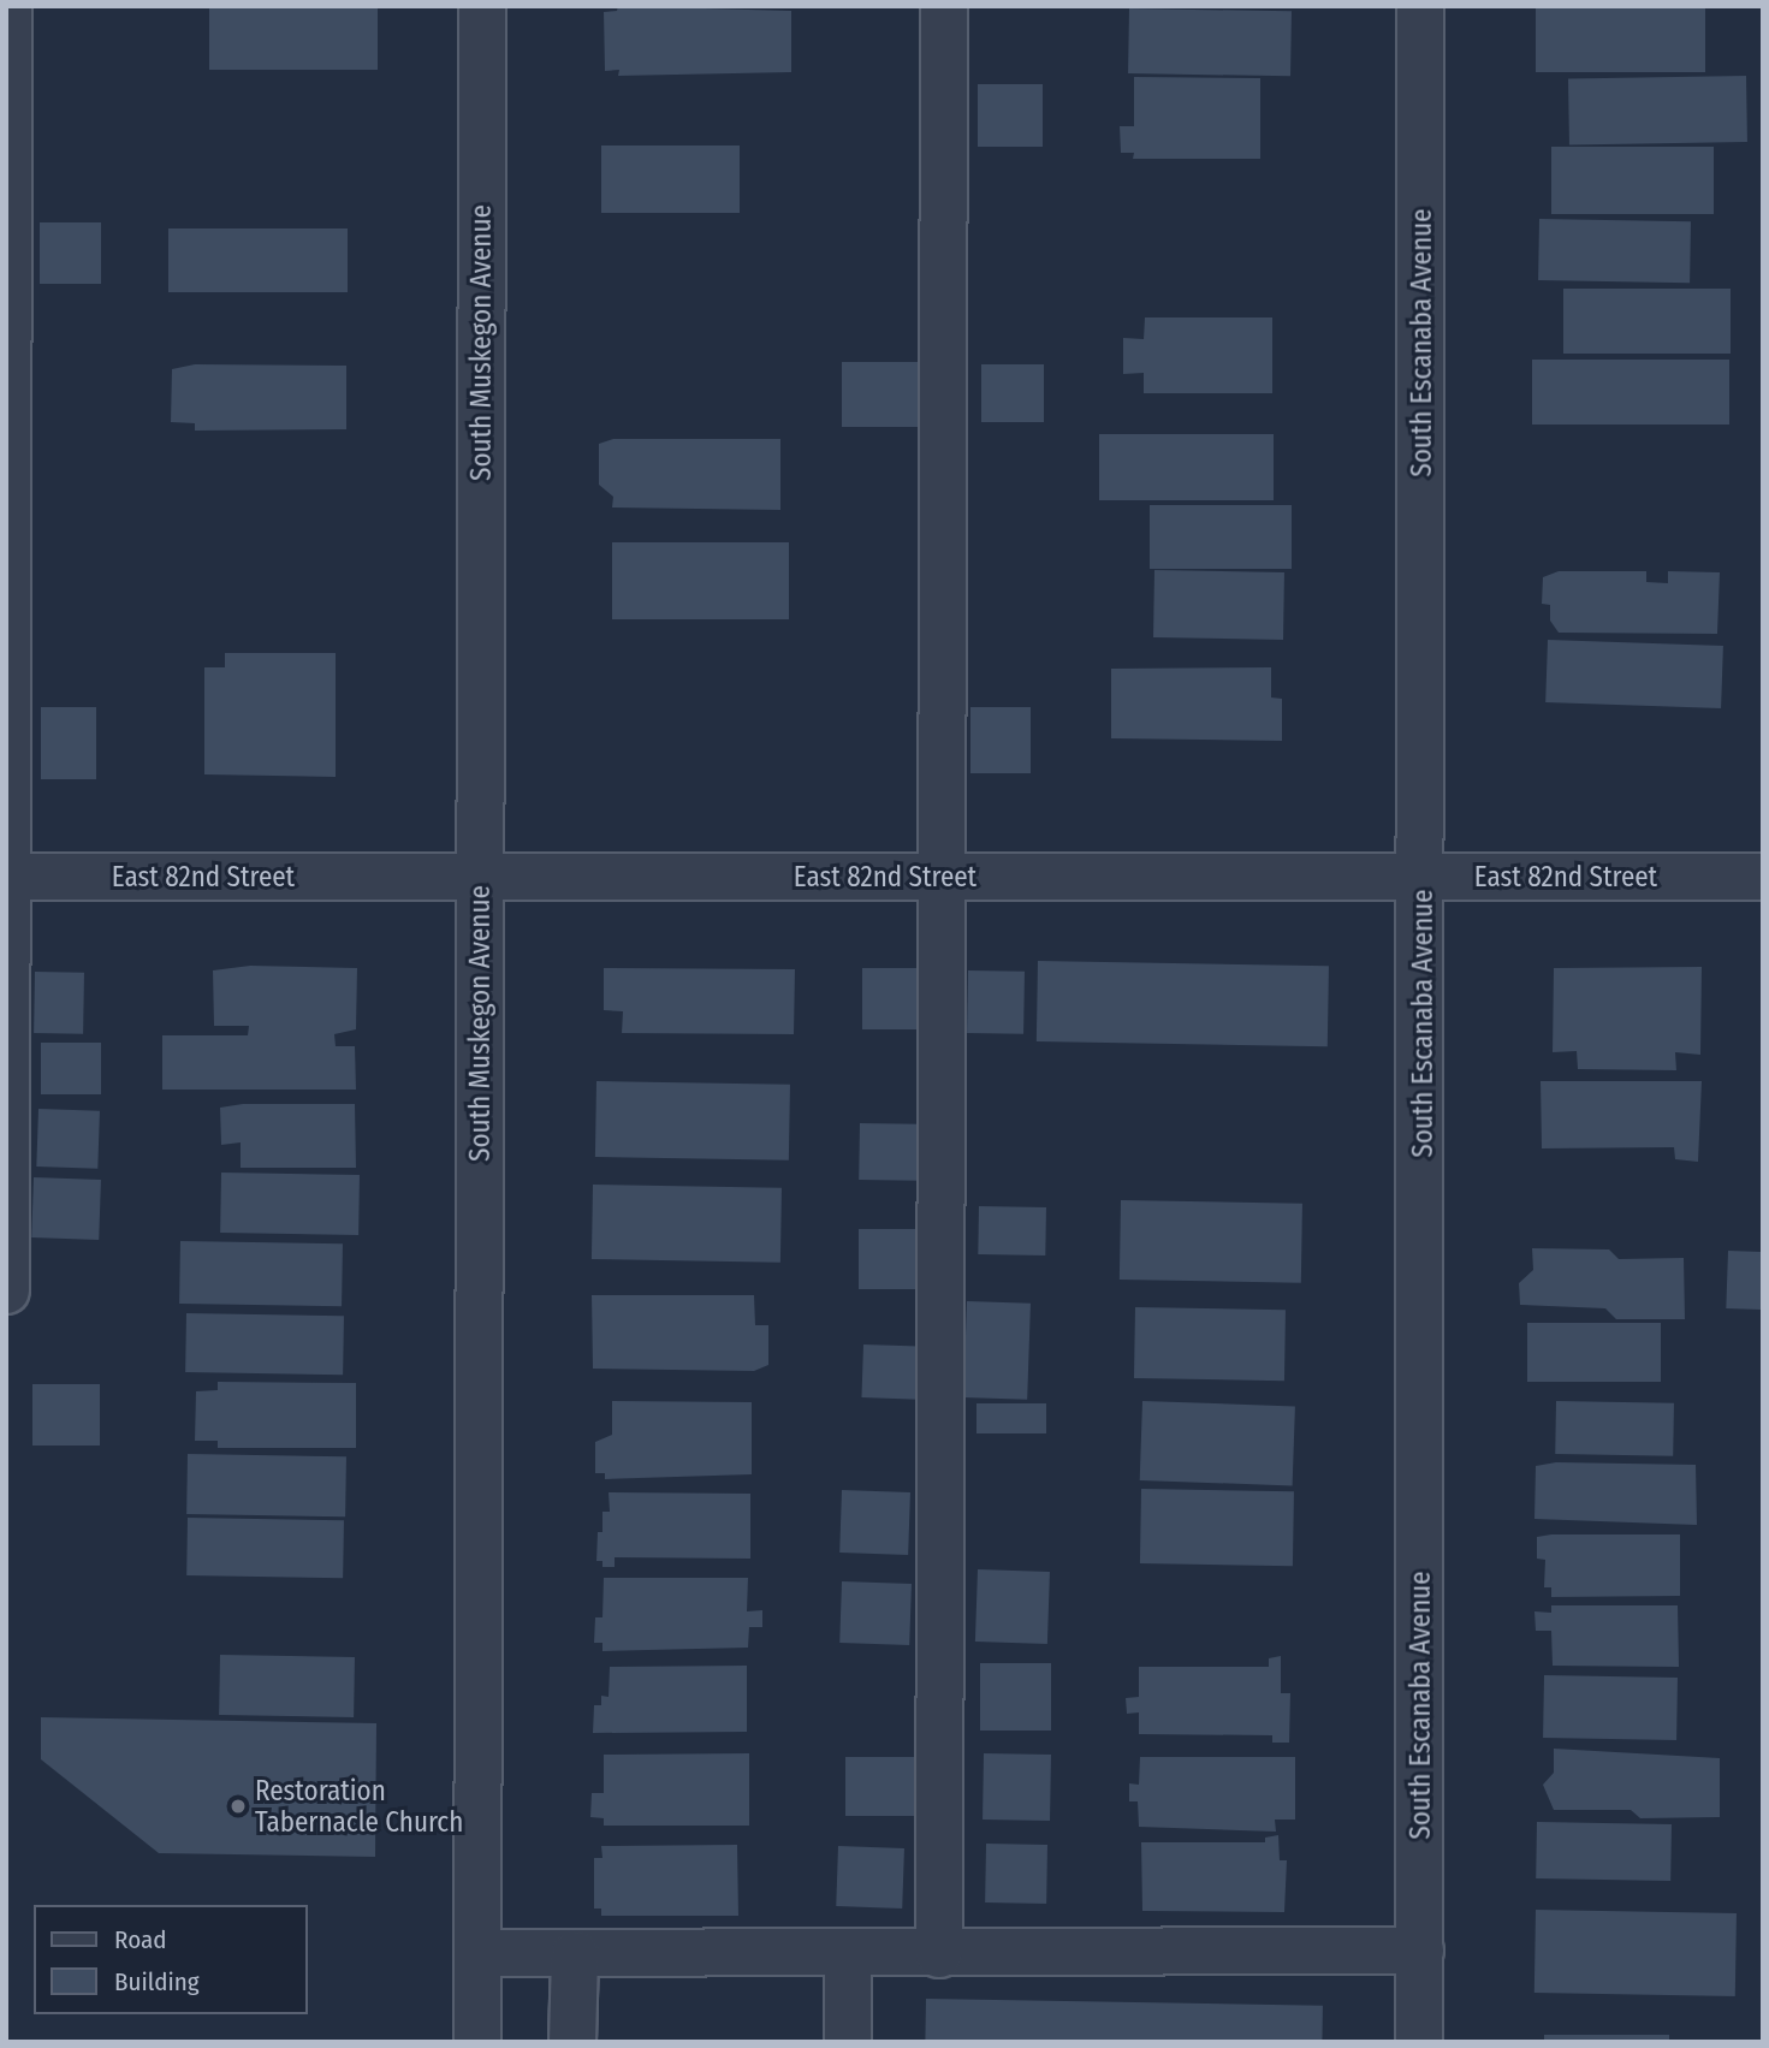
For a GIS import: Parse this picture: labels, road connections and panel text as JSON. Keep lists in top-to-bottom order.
{
  "streets": {
    "street": ["South Muskegon Avenue", "South Escanaba Avenue", "East 82nd Street"]
  },
  "crossings": [
    ["South Muskegon Avenue", "East 82nd Street"],
    ["South Escanaba Avenue", "East 82nd Street"]
  ],
  "places": ["Restoration Tabernacle Church"],
  "legend": ["Road", "Building"]
}
